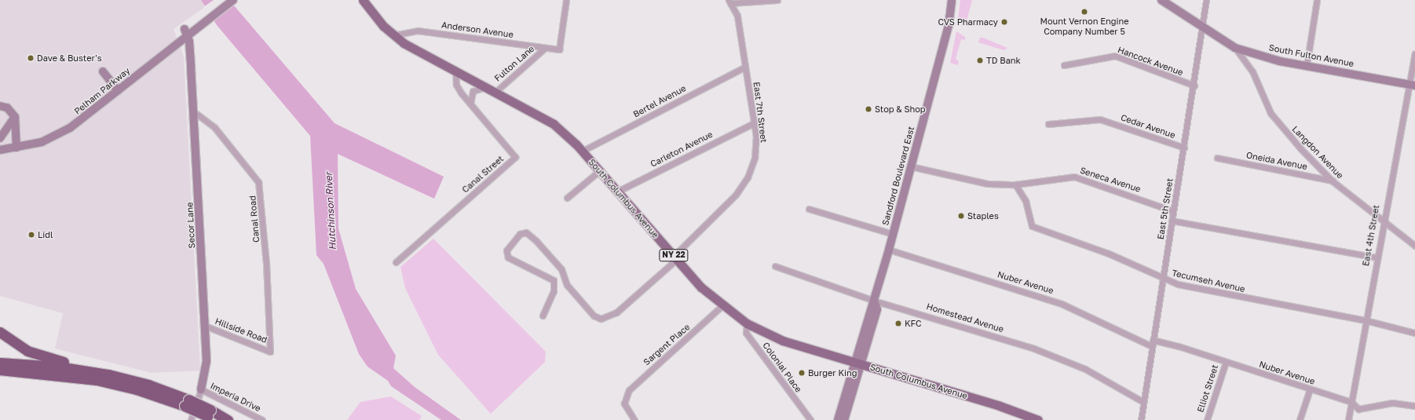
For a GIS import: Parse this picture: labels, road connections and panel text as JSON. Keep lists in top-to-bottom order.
{
  "streets": {
    "main road": ["South Columbus Avenue", "NY 22"],
    "street": [
      "Anderson Avenue",
      "South Fulton Avenue",
      "Hancock Avenue",
      "Fulton Lane",
      "Pelham Parkway",
      "Bertel Avenue",
      "East 7th Street",
      "Cedar Avenue",
      "Carleton Avenue",
      "Langdon Avenue",
      "Oneida Avenue",
      "Canal Street",
      "Sandford Boulevard East",
      "Seneca Avenue",
      "East 5th Street",
      "Canal Road",
      "Secor Lane",
      "East 4th Street",
      "Tecumseh Avenue",
      "Nuber Avenue",
      "Homestead Avenue",
      "Hillside Road",
      "Sargent Place",
      "Colonial Place",
      "Elliot Street",
      "Imperia Drive"
    ]
  },
  "crossings": [
    ["Anderson Avenue", "Fulton Lane"],
    ["Anderson Avenue", "South Columbus Avenue"],
    ["South Fulton Avenue", "Langdon Avenue"],
    ["South Fulton Avenue", "East 5th Street"],
    ["South Fulton Avenue", "East 4th Street"],
    ["Hancock Avenue", "East 5th Street"],
    ["Fulton Lane", "South Columbus Avenue"],
    ["Pelham Parkway", "Secor Lane"],
    ["Bertel Avenue", "East 7th Street"],
    ["Bertel Avenue", "South Columbus Avenue"],
    ["East 7th Street", "Carleton Avenue"],
    ["East 7th Street", "South Columbus Avenue"],
    ["Cedar Avenue", "East 5th Street"],
    ["Carleton Avenue", "South Columbus Avenue"],
    ["Langdon Avenue", "Oneida Avenue"],
    ["Langdon Avenue", "East 4th Street"],
    ["Canal Street", "South Columbus Avenue"],
    ["Sandford Boulevard East", "Seneca Avenue"],
    ["Sandford Boulevard East", "South Columbus Avenue"],
    ["Sandford Boulevard East", "Nuber Avenue"],
    ["Sandford Boulevard East", "Homestead Avenue"],
    ["Seneca Avenue", "East 5th Street"],
    ["Seneca Avenue", "Tecumseh Avenue"],
    ["South Columbus Avenue", "Sargent Place"],
    ["South Columbus Avenue", "Colonial Place"],
    ["East 5th Street", "Tecumseh Avenue"],
    ["East 5th Street", "Nuber Avenue"],
    ["East 5th Street", "Homestead Avenue"],
    ["Canal Road", "Secor Lane"],
    ["Canal Road", "Hillside Road"],
    ["Secor Lane", "Hillside Road"],
    ["Secor Lane", "Imperia Drive"],
    ["East 4th Street", "Tecumseh Avenue"],
    ["East 4th Street", "Nuber Avenue"],
    ["Nuber Avenue", "Elliot Street"]
  ],
  "water": ["Hutchinson River"],
  "places": [
    "Mount Vernon Engine Company Number 5",
    "CVS Pharmacy",
    "Dave & Buster's",
    "TD Bank",
    "Stop & Shop",
    "Staples",
    "Lidl",
    "KFC",
    "Burger King"
  ]
}
